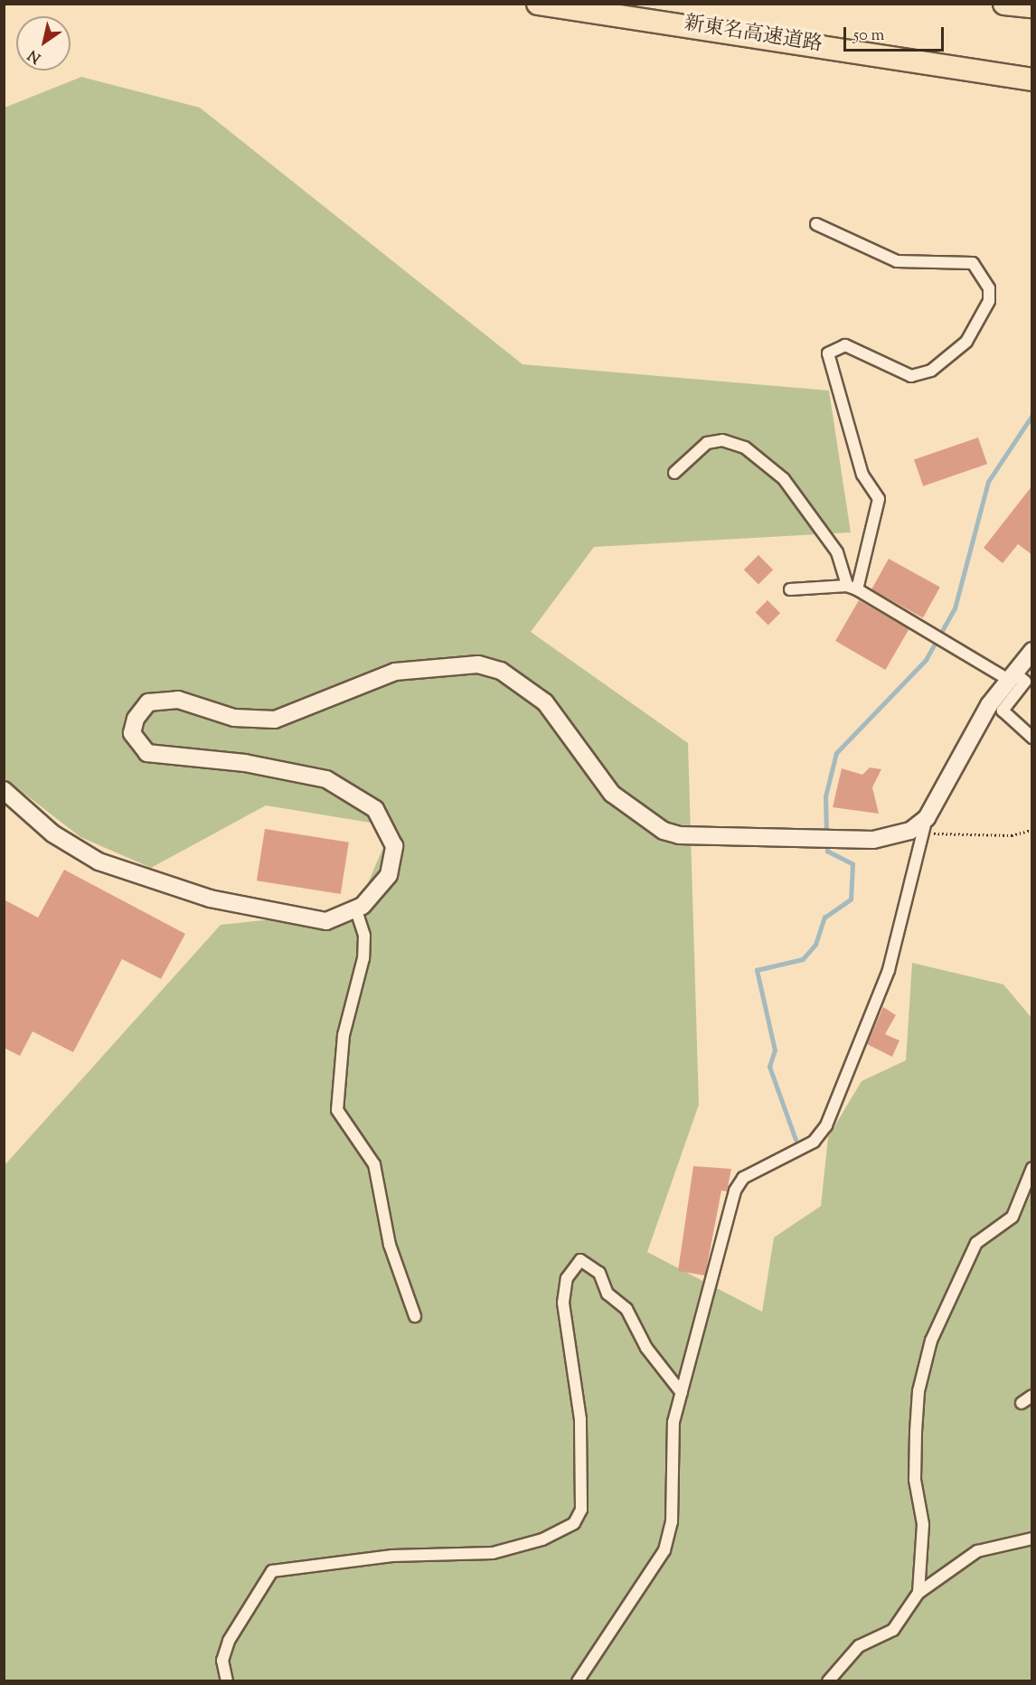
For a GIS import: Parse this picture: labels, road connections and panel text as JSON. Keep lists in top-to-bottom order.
{
  "streets": {
    "highway": ["新東名高速道路"]
  },
  "scale_bar": "50 m",
  "north": "bottom left"
}
